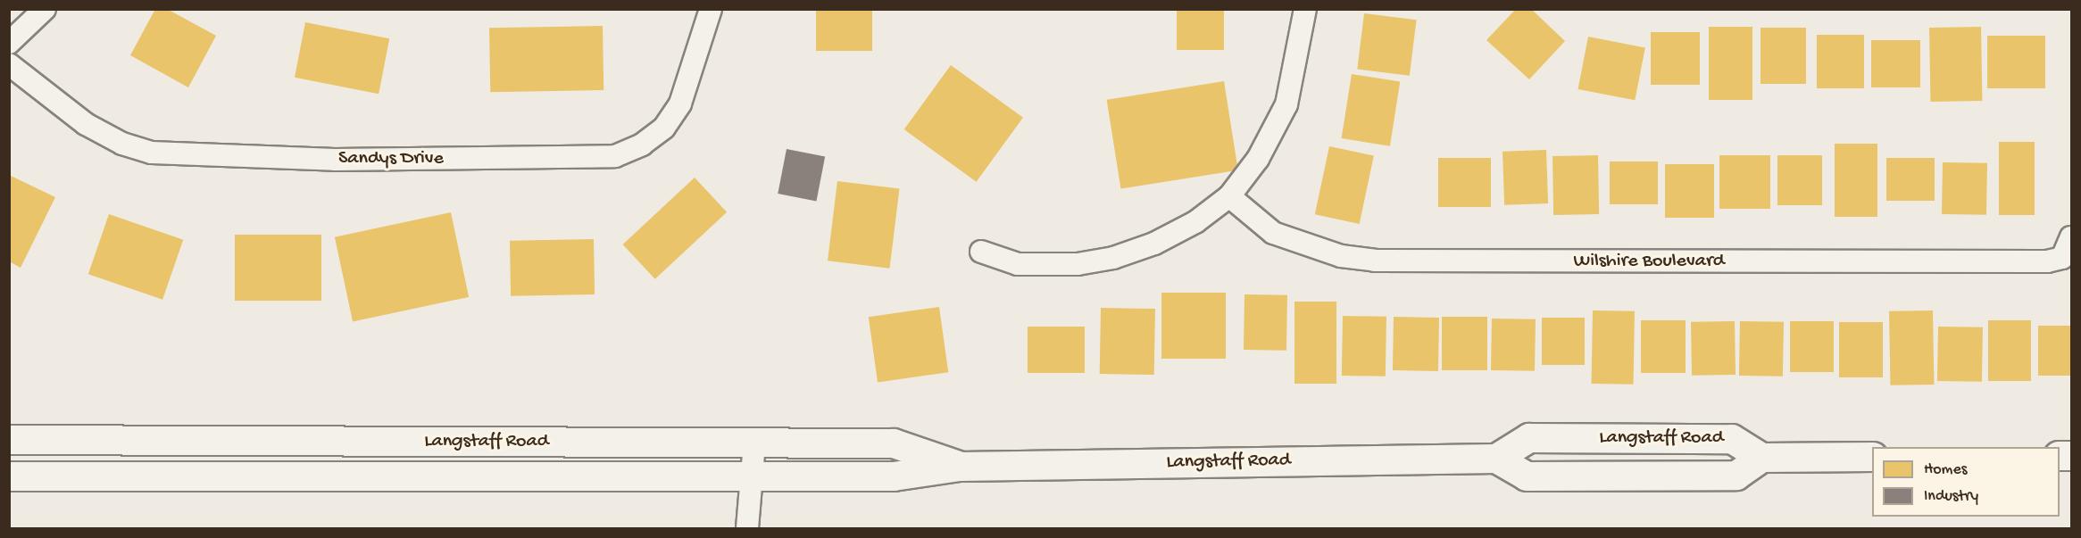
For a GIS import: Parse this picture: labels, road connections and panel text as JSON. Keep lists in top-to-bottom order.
{
  "streets": {
    "main road": ["Langstaff Road"],
    "street": ["Sandys Drive", "Wilshire Boulevard"]
  },
  "legend": ["Homes", "Industry"]
}
